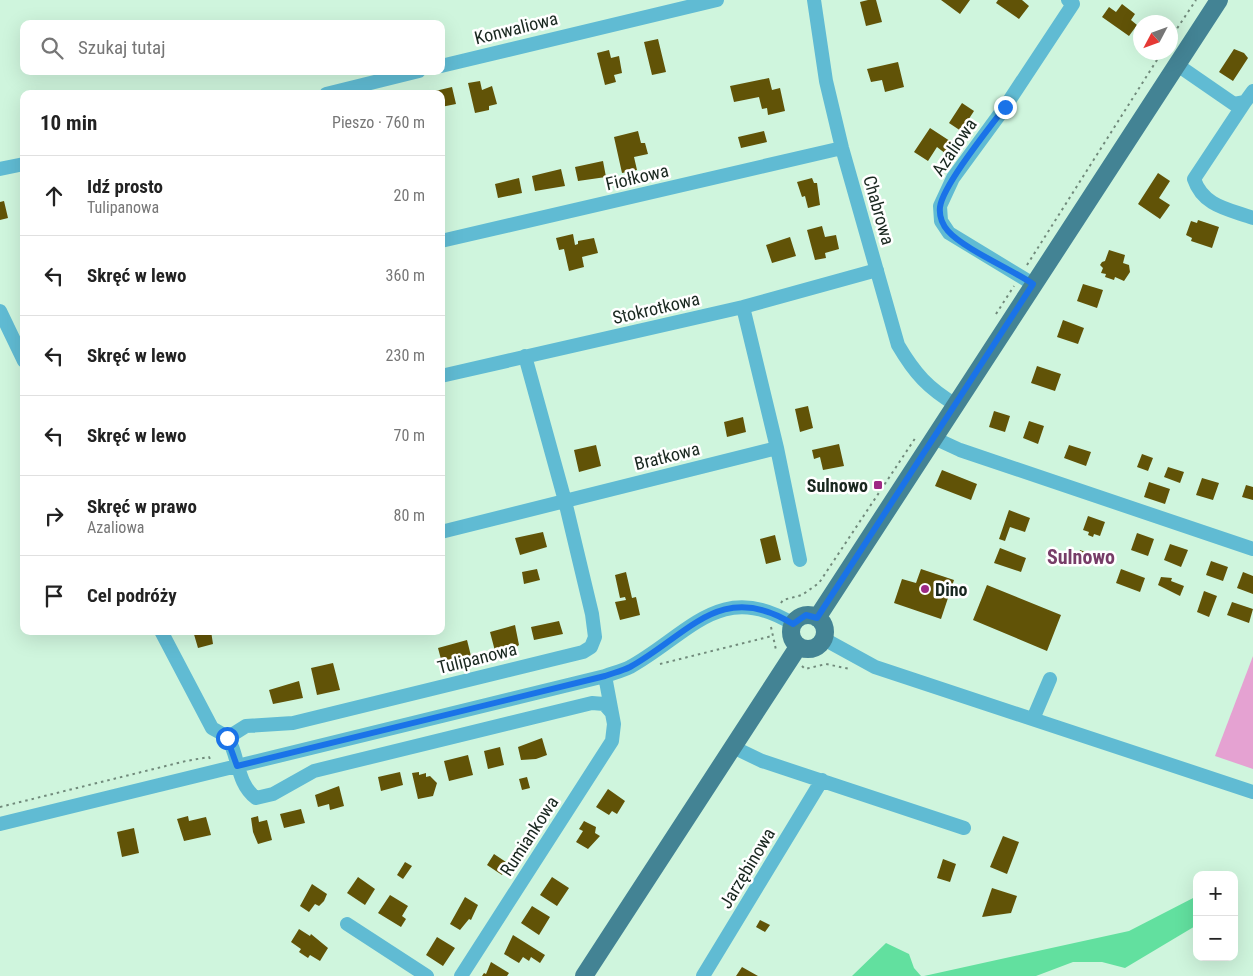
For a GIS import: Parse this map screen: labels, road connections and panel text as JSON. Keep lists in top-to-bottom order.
{
  "streets": {
    "street": [
      "Konwaliowa",
      "Azaliowa",
      "Fiołkowa",
      "Chabrowa",
      "Stokrotkowa",
      "Bratkowa",
      "Tulipanowa",
      "Rumiankowa",
      "Jarzębinowa"
    ]
  },
  "crossings": [
    ["Fiołkowa", "Chabrowa"],
    ["Chabrowa", "Stokrotkowa"],
    ["Bratkowa", "Tulipanowa"]
  ],
  "districts": ["Sulnowo"],
  "places": {
    "transit": ["Sulnowo"],
    "other": ["Dino"]
  },
  "north": "bottom left",
  "page": {
    "search": "Szukaj tutaj",
    "heading": ["10 min", "Pieszo · 760 m"],
    "list": [
      ["Idź prosto", "Tulipanowa", "20 m"],
      ["Skręć w lewo", "360 m"],
      ["Skręć w lewo", "230 m"],
      ["Skręć w lewo", "70 m"],
      ["Skręć w prawo", "Azaliowa", "80 m"],
      "Cel podróży"
    ],
    "map_buttons": ["+", "−"]
  }
}
